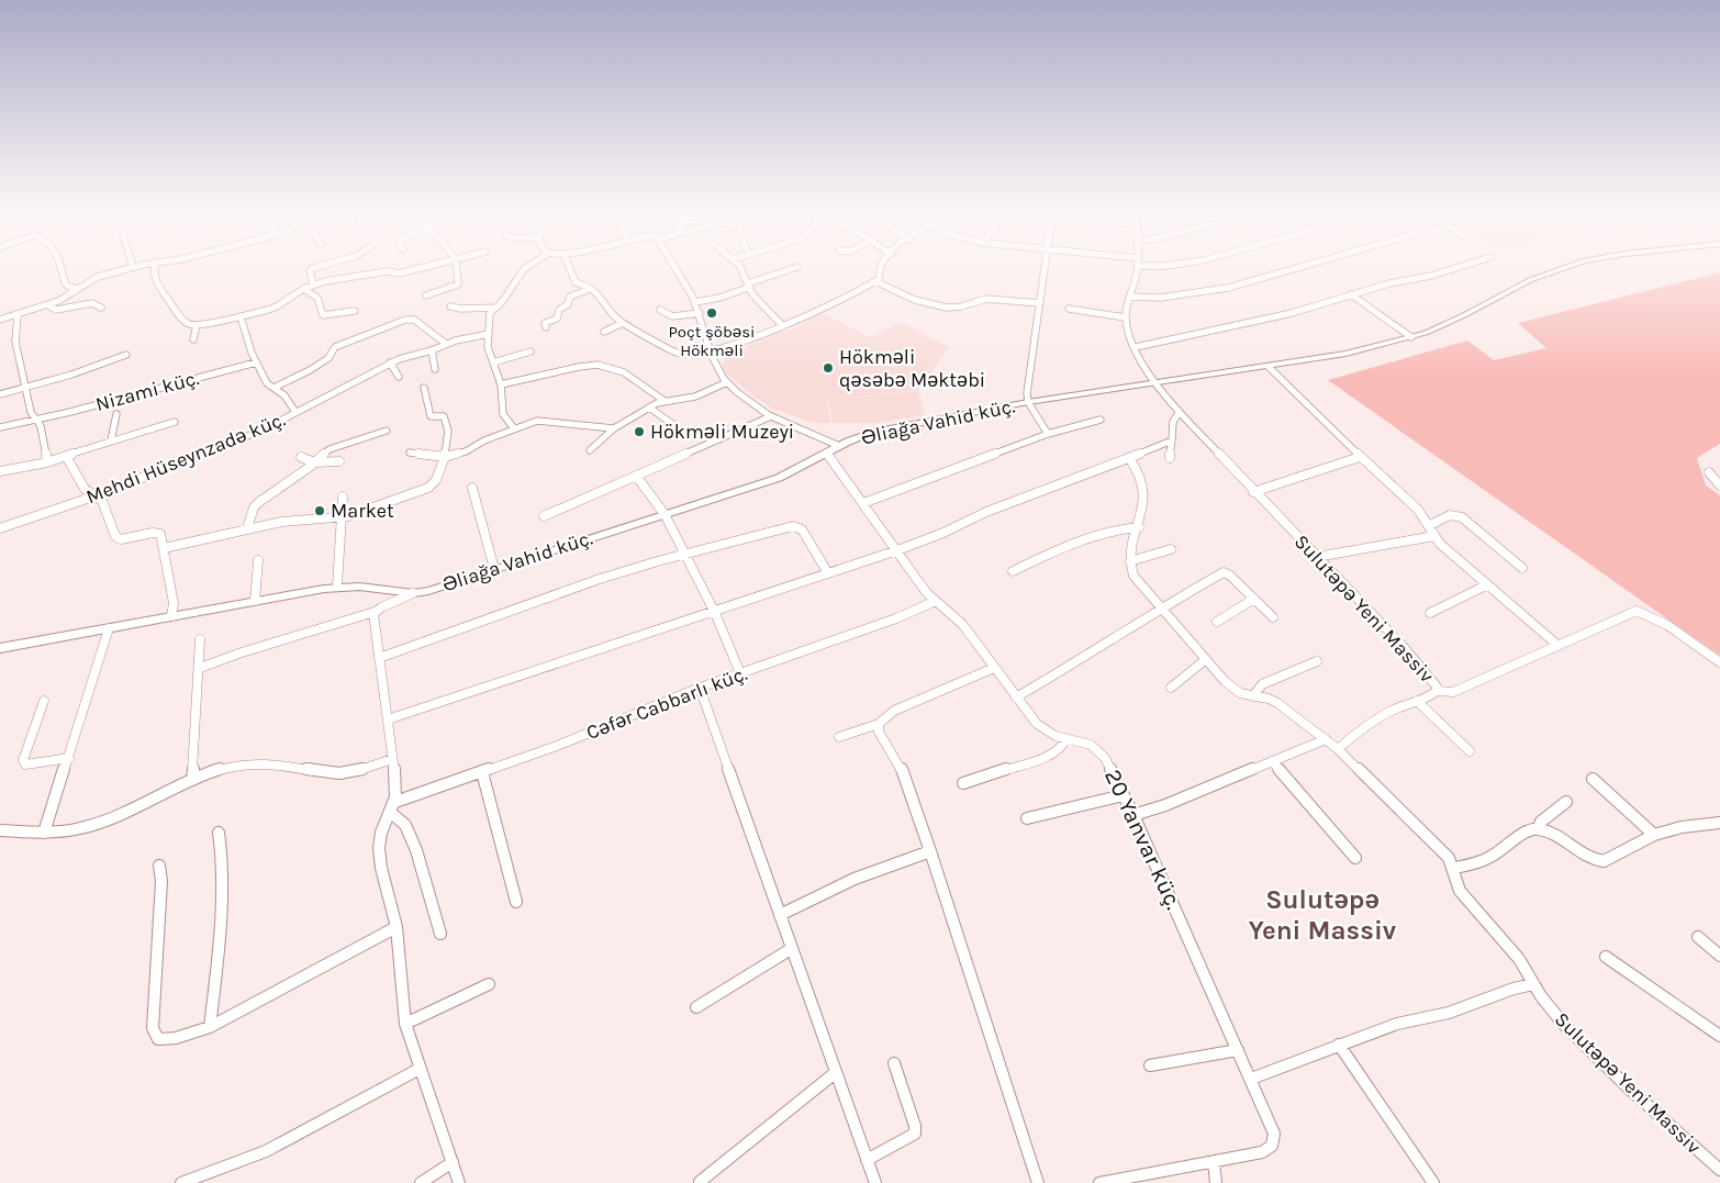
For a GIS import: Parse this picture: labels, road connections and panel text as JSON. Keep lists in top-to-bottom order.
{
  "streets": {
    "street": [
      "Nizami küç.",
      "Əliağa Vahid küç.",
      "Mehdi Hüseynzadə küç.",
      "Sulutəpə Yeni Massiv",
      "Cəfər Cabbarlı küç.",
      "20 Yanvar küç."
    ]
  },
  "crossings": [
    ["Əliağa Vahid küç.", "Sulutəpə Yeni Massiv"],
    ["Əliağa Vahid küç.", "20 Yanvar küç."],
    ["Cəfər Cabbarlı küç.", "20 Yanvar küç."]
  ],
  "districts": ["Sulutəpə Yeni Massiv"],
  "places": [
    "Poçt şöbəsi Hökməli",
    "Hökməli qəsəbə Məktəbi",
    "Hökməli Muzeyi",
    "Market"
  ]
}
